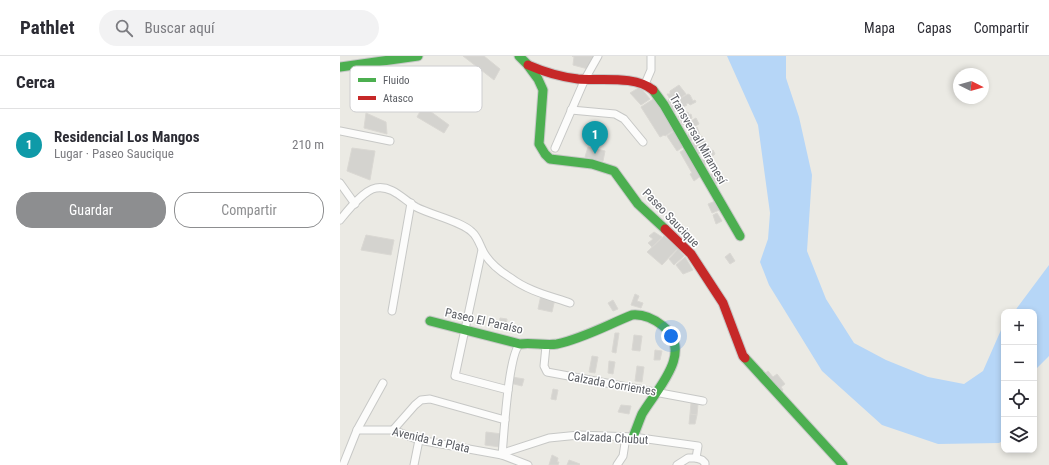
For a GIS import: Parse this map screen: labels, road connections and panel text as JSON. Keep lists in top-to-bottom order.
{
  "streets": {
    "street": [
      "Transversal Miramesí",
      "Paseo Saucique",
      "Paseo El Paraíso",
      "Calzada Corrientes",
      "Calzada Chubut",
      "Avenida La Plata"
    ]
  },
  "crossings": [
    ["Paseo El Paraíso", "Calzada Corrientes"],
    ["Paseo El Paraíso", "Calzada Chubut"],
    ["Calzada Chubut", "Avenida La Plata"]
  ],
  "legend": ["Fluido", "Atasco"],
  "north": "right",
  "page": {
    "header": "Pathlet",
    "search": "Buscar aquí",
    "nav": ["Mapa", "Capas", "Compartir"],
    "heading": "Cerca",
    "list": [
      {
        "mark": "1",
        "name": "Residencial Los Mangos",
        "note": "Lugar · Paseo Saucique",
        "value": "210 m"
      }
    ],
    "pins": "1",
    "buttons": ["Guardar", "Compartir"],
    "map_buttons": ["+", "−"]
  }
}
